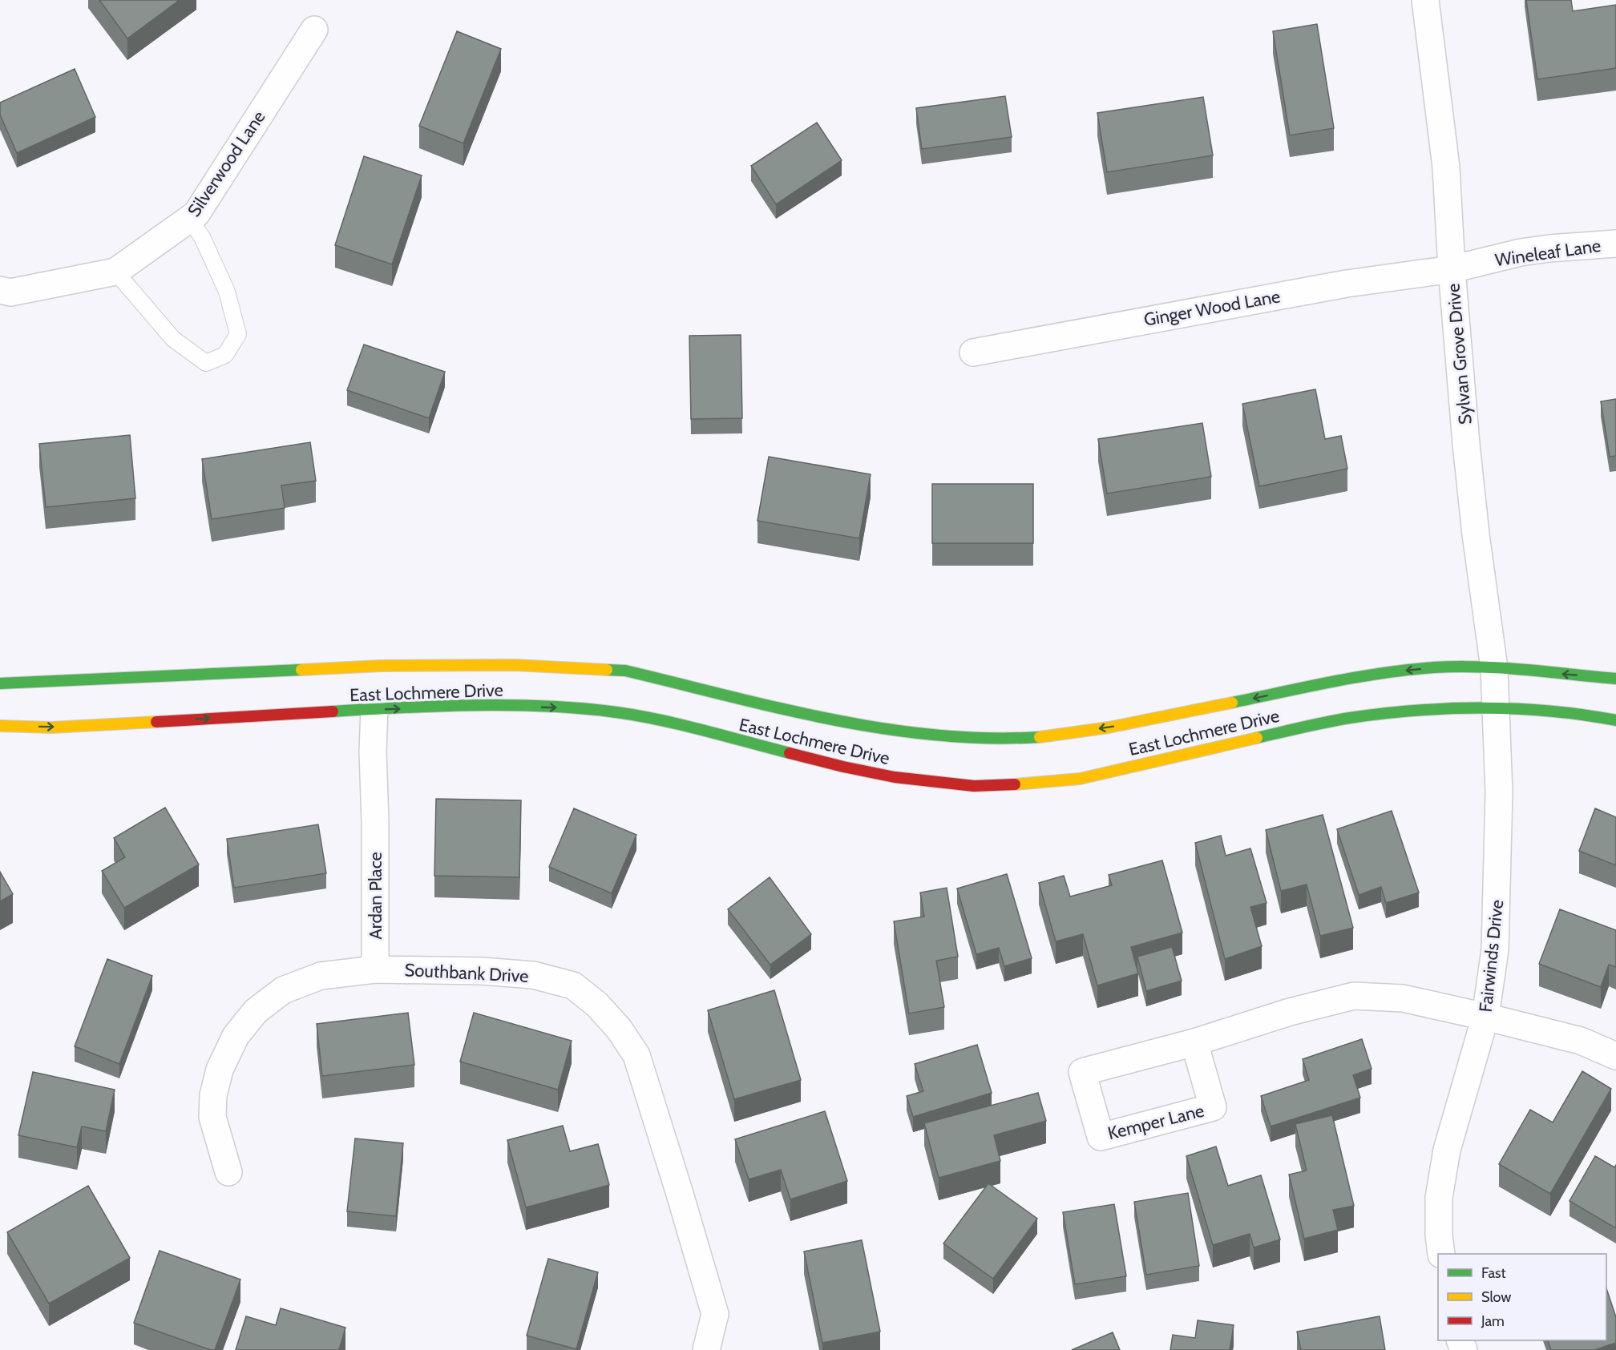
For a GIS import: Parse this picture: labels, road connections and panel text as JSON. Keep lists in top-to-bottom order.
{
  "streets": {
    "street": [
      "Silverwood Lane",
      "Wineleaf Lane",
      "Ginger Wood Lane",
      "Sylvan Grove Drive",
      "East Lochmere Drive",
      "Ardan Place",
      "Fairwinds Drive",
      "Southbank Drive",
      "Kemper Lane"
    ]
  },
  "crossings": [
    ["Wineleaf Lane", "Ginger Wood Lane"],
    ["Wineleaf Lane", "Sylvan Grove Drive"],
    ["Ginger Wood Lane", "Sylvan Grove Drive"],
    ["Sylvan Grove Drive", "East Lochmere Drive"],
    ["Sylvan Grove Drive", "Fairwinds Drive"],
    ["East Lochmere Drive", "Ardan Place"],
    ["East Lochmere Drive", "Fairwinds Drive"],
    ["Ardan Place", "Southbank Drive"],
    ["Fairwinds Drive", "Kemper Lane"]
  ],
  "legend": ["Fast", "Slow", "Jam"]
}
